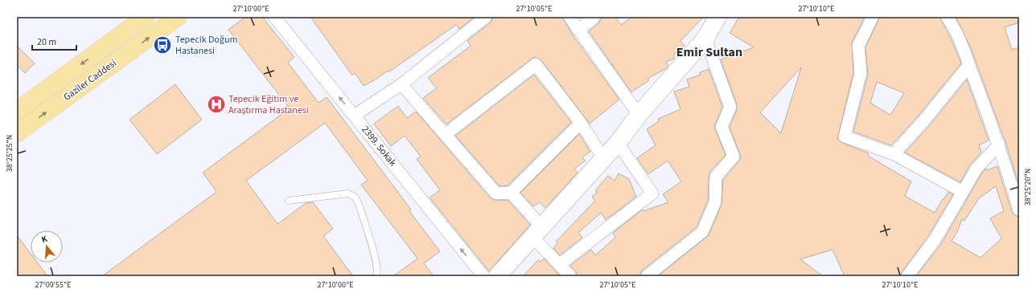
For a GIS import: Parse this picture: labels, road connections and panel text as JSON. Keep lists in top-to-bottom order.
{
  "streets": {
    "main road": ["Gaziler Caddesi"],
    "street": ["2399. Sokak"]
  },
  "districts": ["Emir Sultan"],
  "places": {
    "bus stop": ["Tepecik Doğum Hastanesi"],
    "hospital": ["Tepecik Eğitim ve Araştırma Hastanesi"]
  },
  "scale_bar": "20 m",
  "north": "top",
  "coordinates": [
    "27°10'00\"E",
    "27°10'05\"E",
    "27°10'10\"E",
    "38°25'25\"N",
    "38°25'20\"N",
    "27°09'55\"E"
  ]
}
